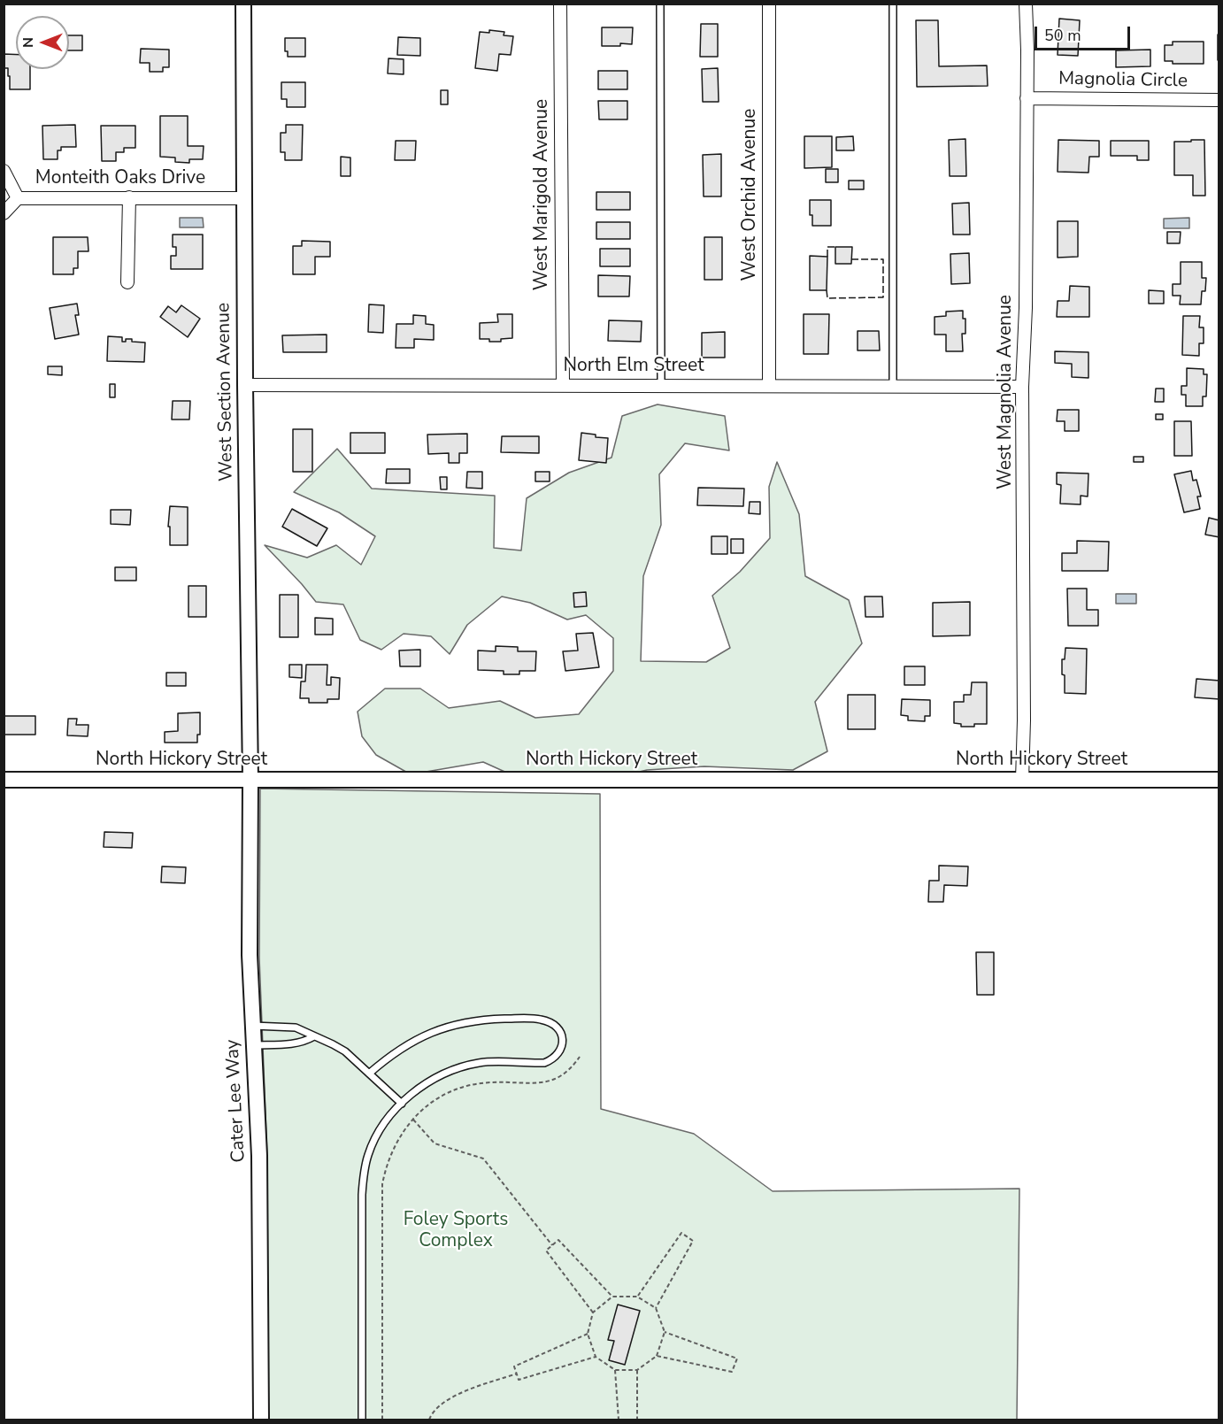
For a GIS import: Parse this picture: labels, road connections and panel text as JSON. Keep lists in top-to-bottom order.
{
  "streets": {
    "street": [
      "Magnolia Circle",
      "Monteith Oaks Drive",
      "West Marigold Avenue",
      "West Orchid Avenue",
      "North Elm Street",
      "West Section Avenue",
      "West Magnolia Avenue",
      "North Hickory Street",
      "Cater Lee Way"
    ]
  },
  "crossings": [
    ["Magnolia Circle", "West Magnolia Avenue"],
    ["Monteith Oaks Drive", "West Section Avenue"],
    ["West Marigold Avenue", "North Elm Street"],
    ["West Orchid Avenue", "North Elm Street"],
    ["North Elm Street", "West Section Avenue"],
    ["North Elm Street", "West Magnolia Avenue"],
    ["West Section Avenue", "North Hickory Street"],
    ["West Section Avenue", "Cater Lee Way"],
    ["West Magnolia Avenue", "North Hickory Street"],
    ["North Hickory Street", "Cater Lee Way"]
  ],
  "parks": ["Foley Sports Complex"],
  "scale_bar": "50 m",
  "north": "left"
}
